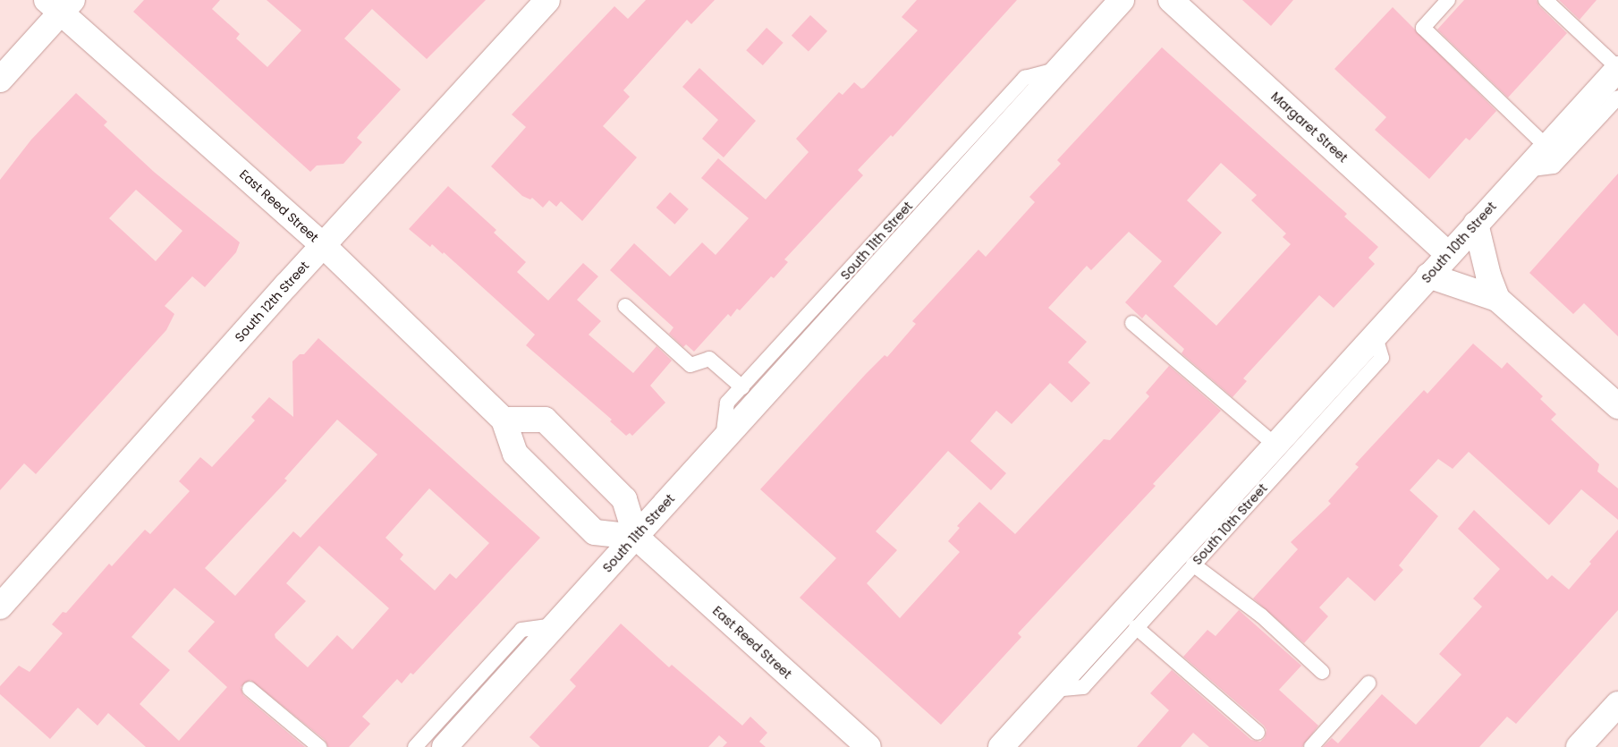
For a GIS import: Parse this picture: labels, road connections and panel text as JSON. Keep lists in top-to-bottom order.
{
  "streets": {
    "street": [
      "Margaret Street",
      "East Reed Street",
      "South 11th Street",
      "South 10th Street",
      "South 12th Street"
    ]
  },
  "crossings": [
    ["Margaret Street", "South 10th Street"],
    ["East Reed Street", "South 11th Street"],
    ["East Reed Street", "South 12th Street"]
  ]
}
